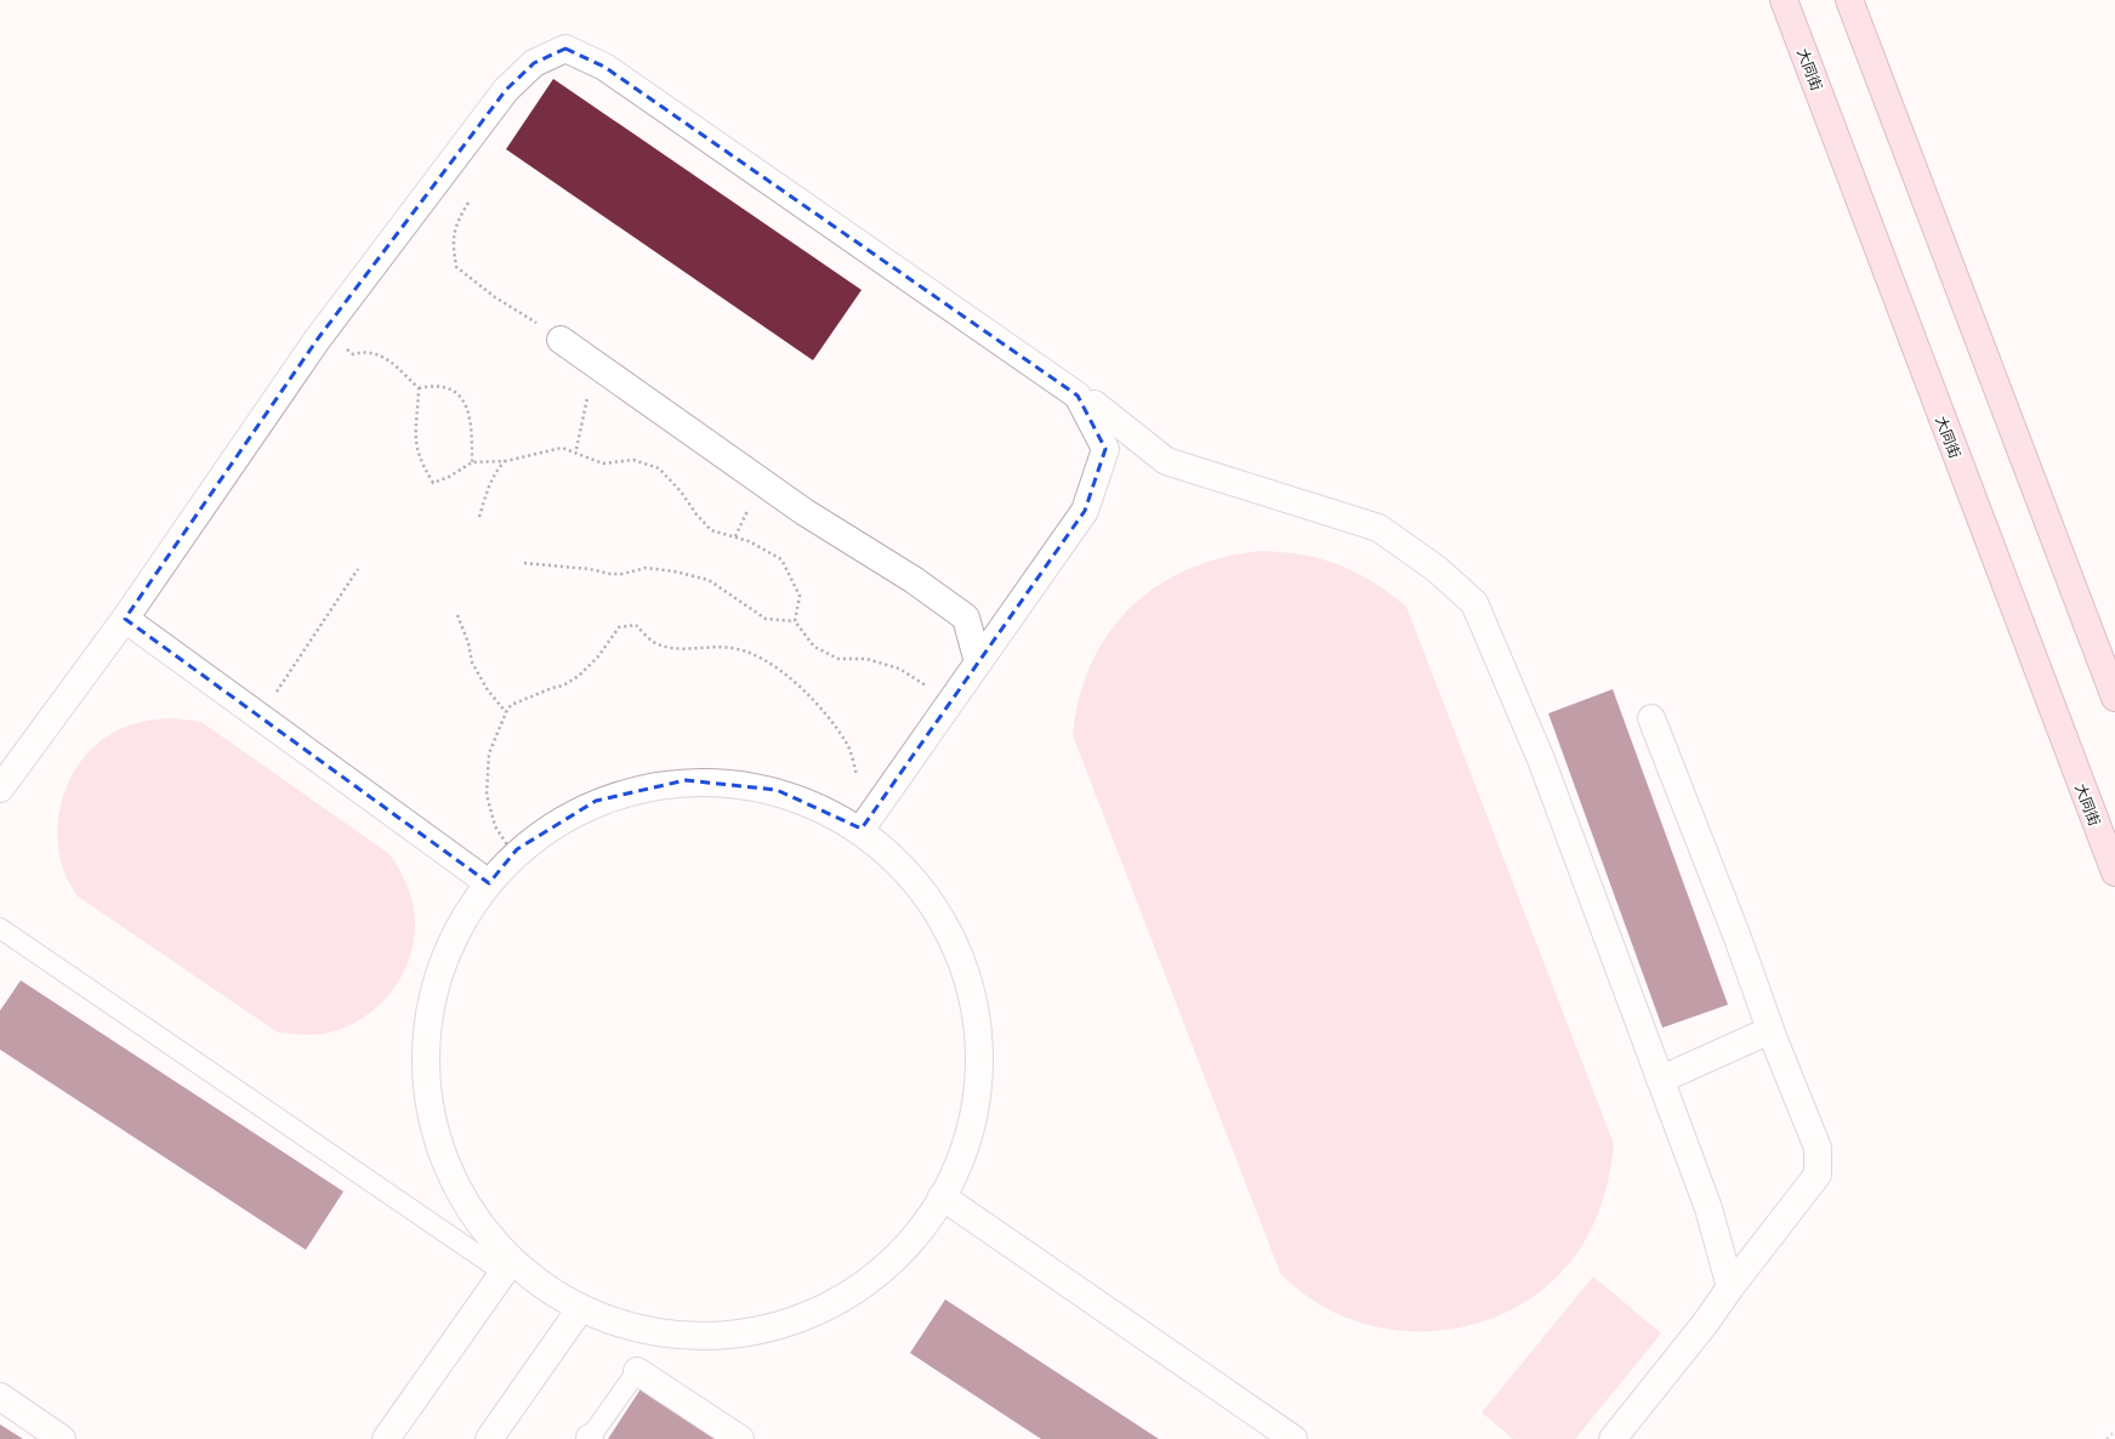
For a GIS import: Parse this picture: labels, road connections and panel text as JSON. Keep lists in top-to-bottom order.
{
  "streets": {
    "main road": ["大同街"]
  }
}
